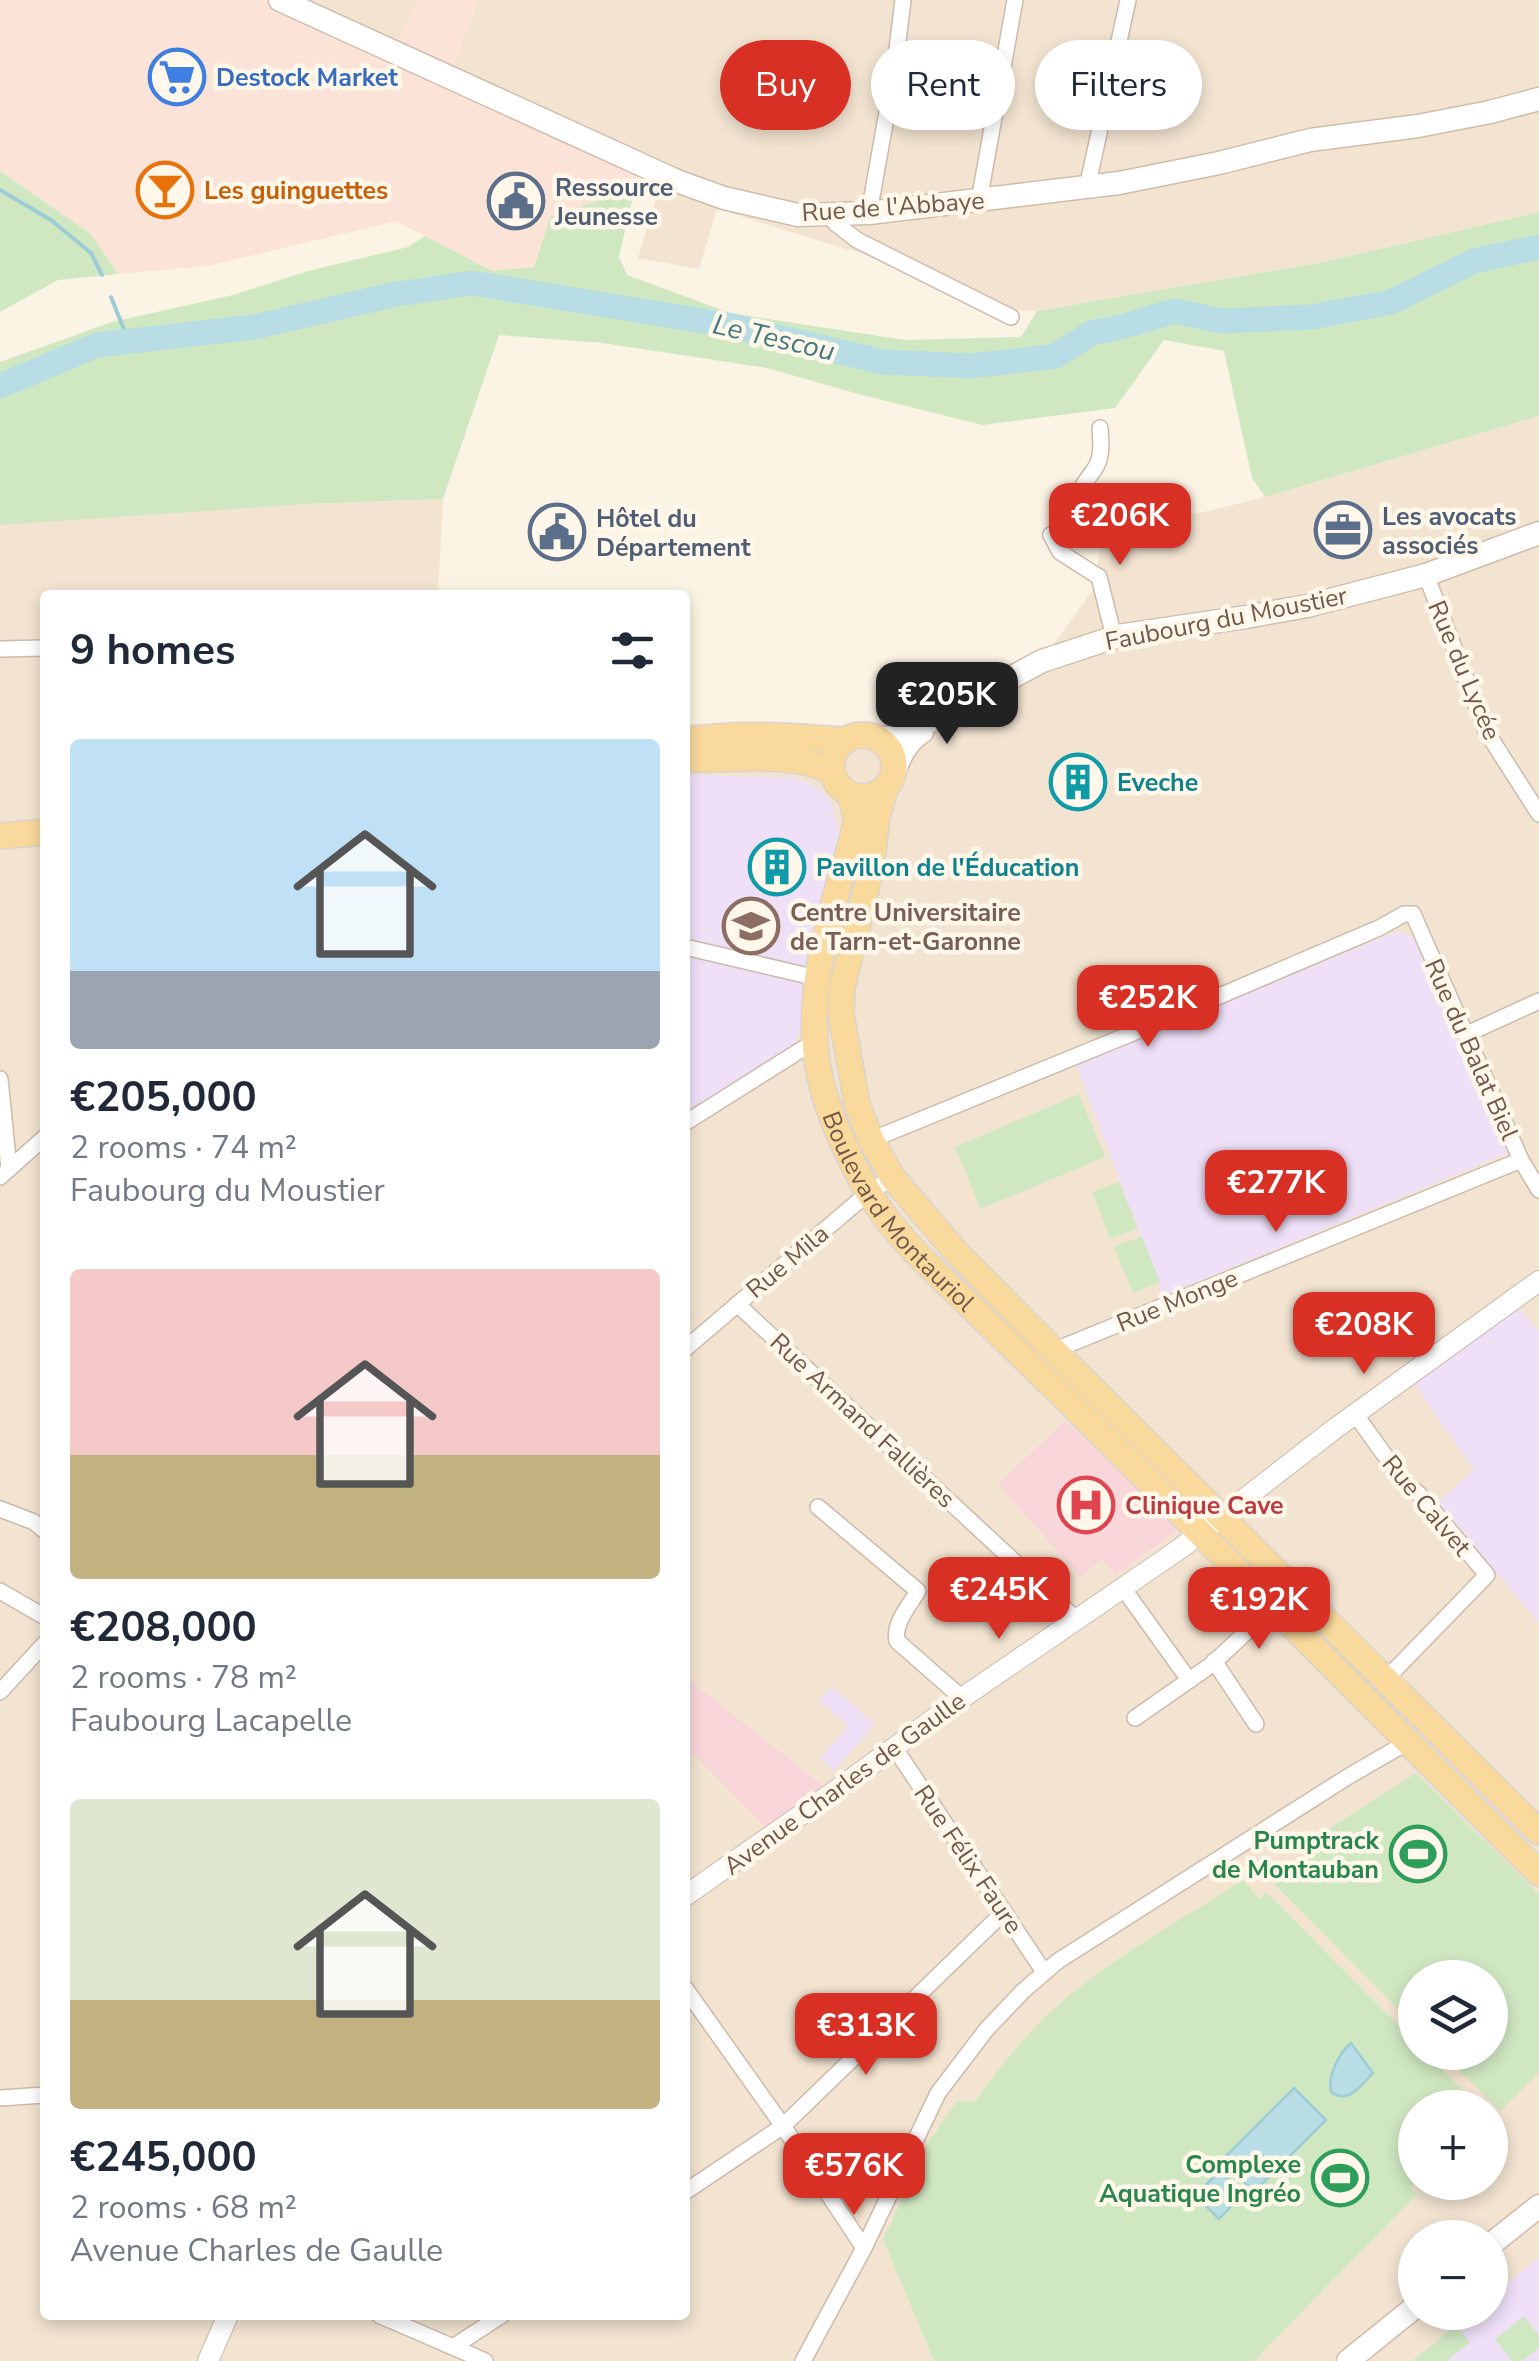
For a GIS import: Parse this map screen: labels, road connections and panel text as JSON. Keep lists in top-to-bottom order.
{
  "streets": {
    "main road": ["Rue de l'Abbaye", "Faubourg du Moustier", "Boulevard Montauriol"],
    "street": [
      "Rue du Lycée",
      "Rue du Balat Biel",
      "Rue Mila",
      "Rue Monge",
      "Rue Armand Fallières",
      "Rue Calvet",
      "Avenue Charles de Gaulle",
      "Rue Félix Faure"
    ]
  },
  "crossings": [
    ["Faubourg du Moustier", "Rue du Lycée"],
    ["Faubourg du Moustier", "Boulevard Montauriol"],
    ["Rue du Balat Biel", "Boulevard Montauriol"],
    ["Rue du Balat Biel", "Rue Monge"],
    ["Boulevard Montauriol", "Rue Mila"],
    ["Boulevard Montauriol", "Rue Monge"],
    ["Boulevard Montauriol", "Rue Calvet"],
    ["Boulevard Montauriol", "Avenue Charles de Gaulle"],
    ["Rue Mila", "Rue Armand Fallières"],
    ["Rue Armand Fallières", "Avenue Charles de Gaulle"],
    ["Rue Calvet", "Avenue Charles de Gaulle"],
    ["Avenue Charles de Gaulle", "Rue Félix Faure"]
  ],
  "water": ["Le Tescou"],
  "places": {
    "supermarket": ["Destock Market"],
    "bar": ["Les guinguettes"],
    "public building": ["Ressource Jeunesse", "Hôtel du Département"],
    "office": ["Les avocats associés"],
    "building": ["Eveche", "Pavillon de l'Éducation"],
    "school or university": ["Centre Universitaire de Tarn-et-Garonne"],
    "hospital": ["Clinique Cave"],
    "sports": ["Pumptrack de Montauban", "Complexe Aquatique Ingréo"]
  },
  "page": {
    "chip": ["Buy", "Rent", "Filters"],
    "price": [
      "€206K",
      "€205K",
      "€252K",
      "€277K",
      "€208K",
      "€245K",
      "€192K",
      "€313K",
      "€576K"
    ],
    "heading": "9 homes",
    "list": [
      {
        "name": "€205,000",
        "note": "2 rooms · 74 m² · Faubourg du Moustier"
      },
      {
        "name": "€208,000",
        "note": "2 rooms · 78 m² · Faubourg Lacapelle"
      },
      {
        "name": "€245,000",
        "note": "2 rooms · 68 m² · Avenue Charles de Gaulle"
      }
    ],
    "map_buttons": ["+", "−"]
  }
}
